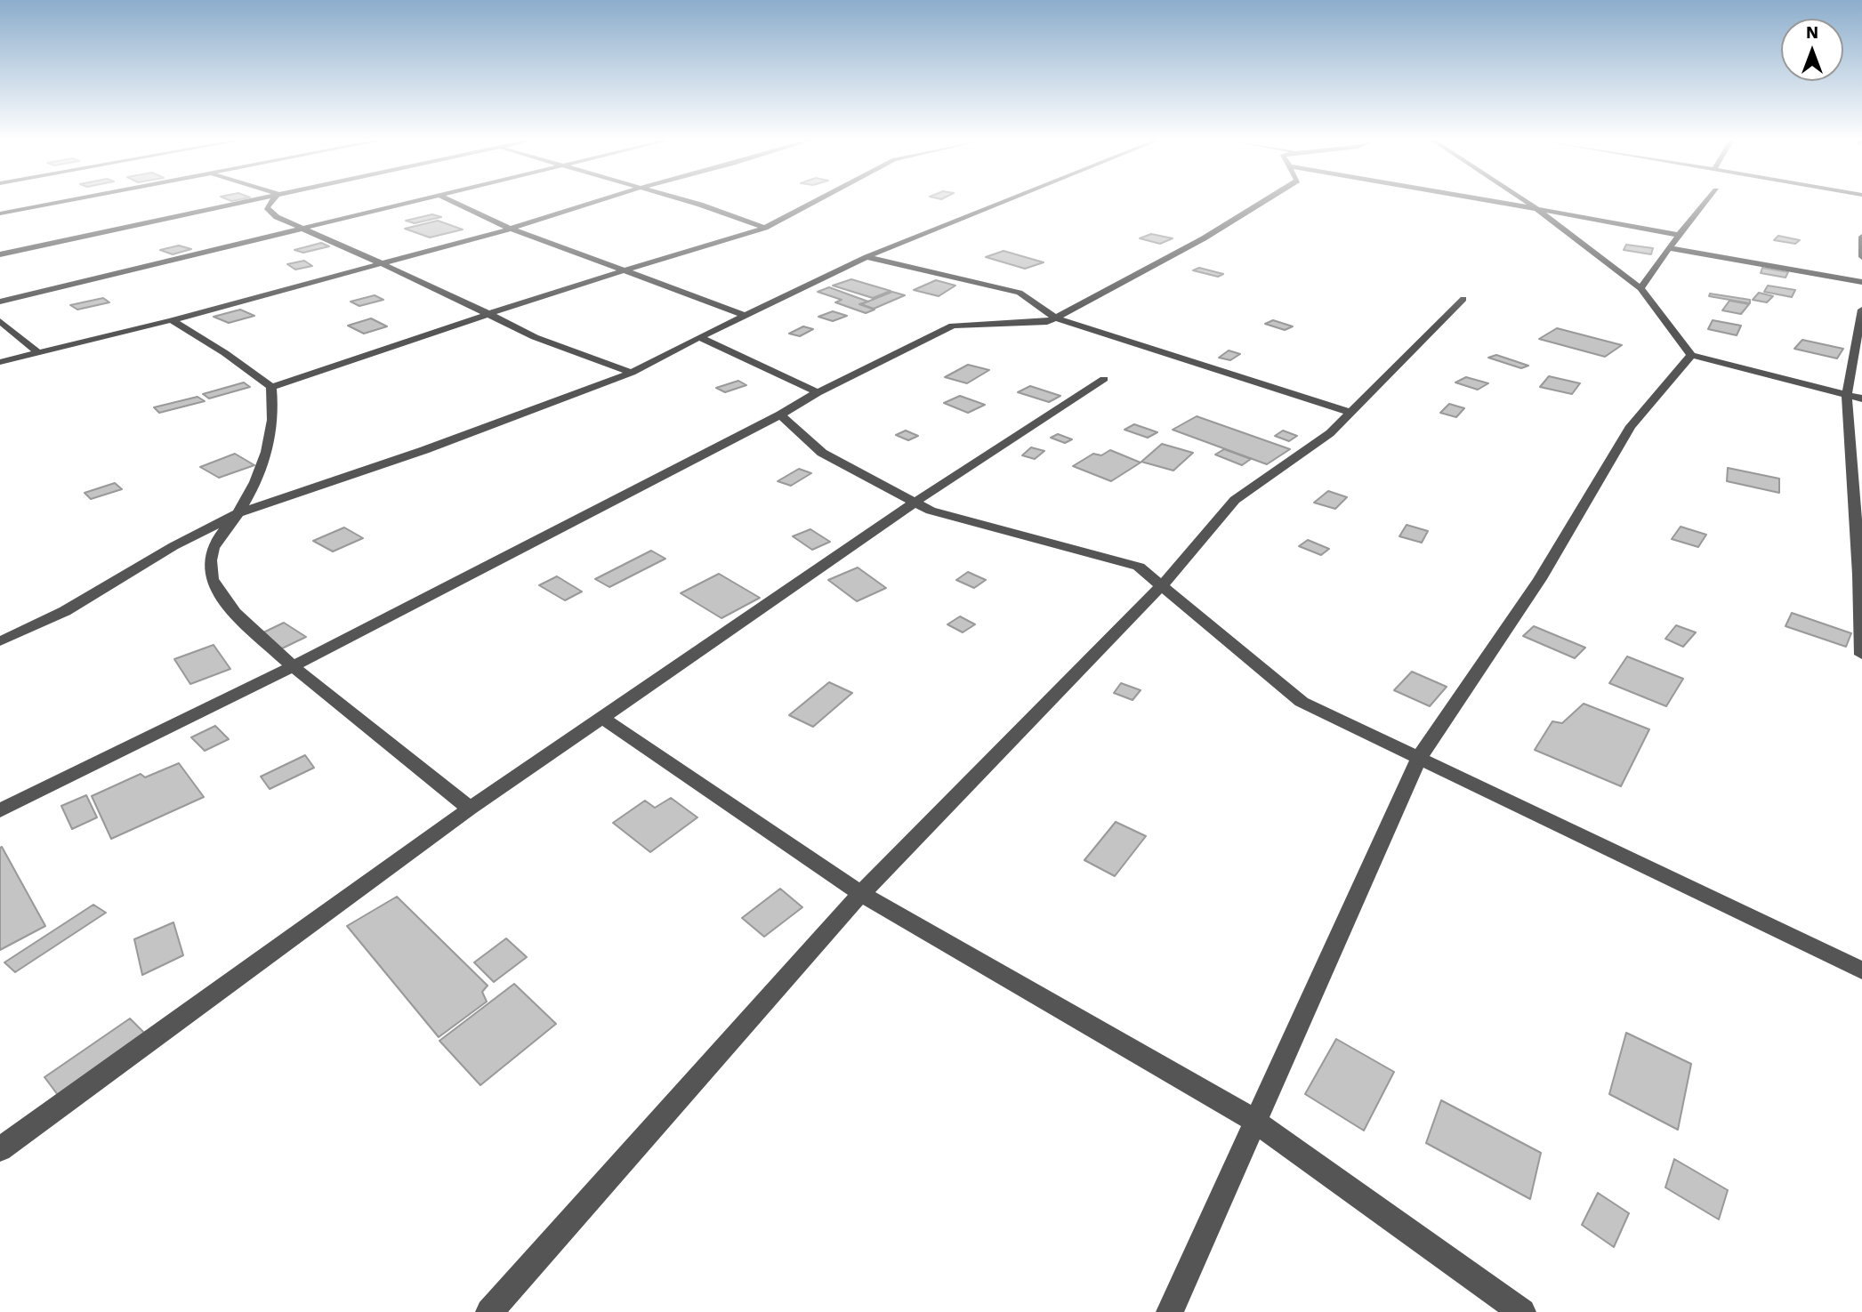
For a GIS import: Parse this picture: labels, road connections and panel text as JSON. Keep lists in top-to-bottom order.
{
  "north": "top"
}
